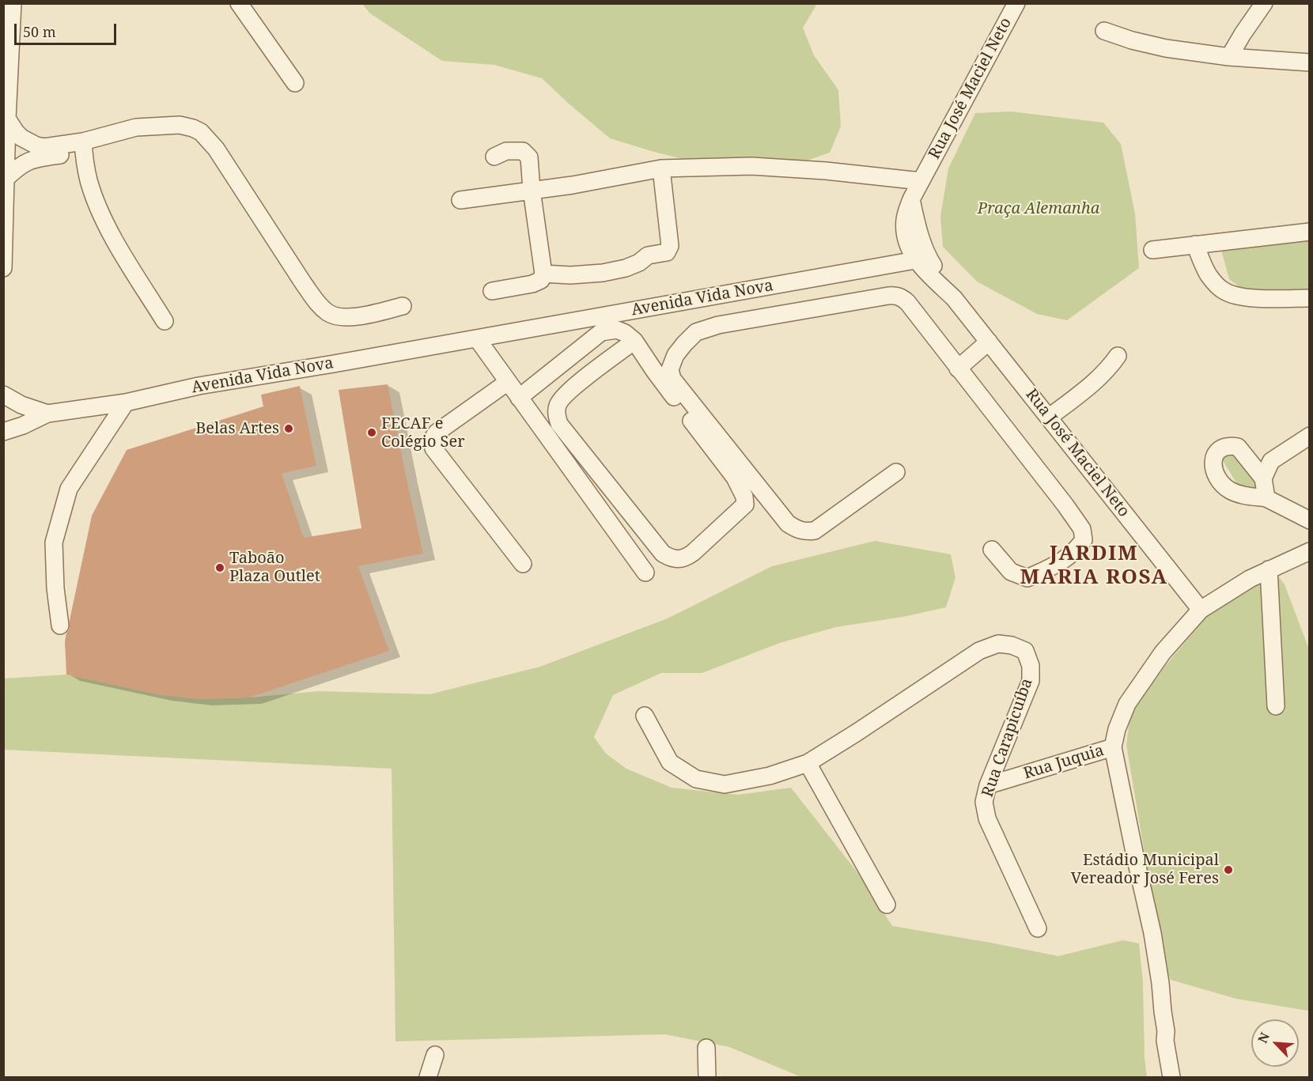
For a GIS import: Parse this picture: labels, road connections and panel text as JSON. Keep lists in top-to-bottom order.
{
  "streets": {
    "street": [
      "Rua José Maciel Neto",
      "Avenida Vida Nova",
      "Rua Carapicuíba",
      "Rua Juquia"
    ]
  },
  "crossings": [
    ["Rua José Maciel Neto", "Avenida Vida Nova"],
    ["Rua Carapicuíba", "Rua Juquia"]
  ],
  "districts": ["JARDIM MARIA ROSA"],
  "parks": ["Praça Alemanha"],
  "places": [
    "Belas Artes",
    "FECAF e Colégio Ser",
    "Taboão Plaza Outlet",
    "Estádio Municipal Vereador José Feres"
  ],
  "scale_bar": "50 m",
  "north": "top left"
}
